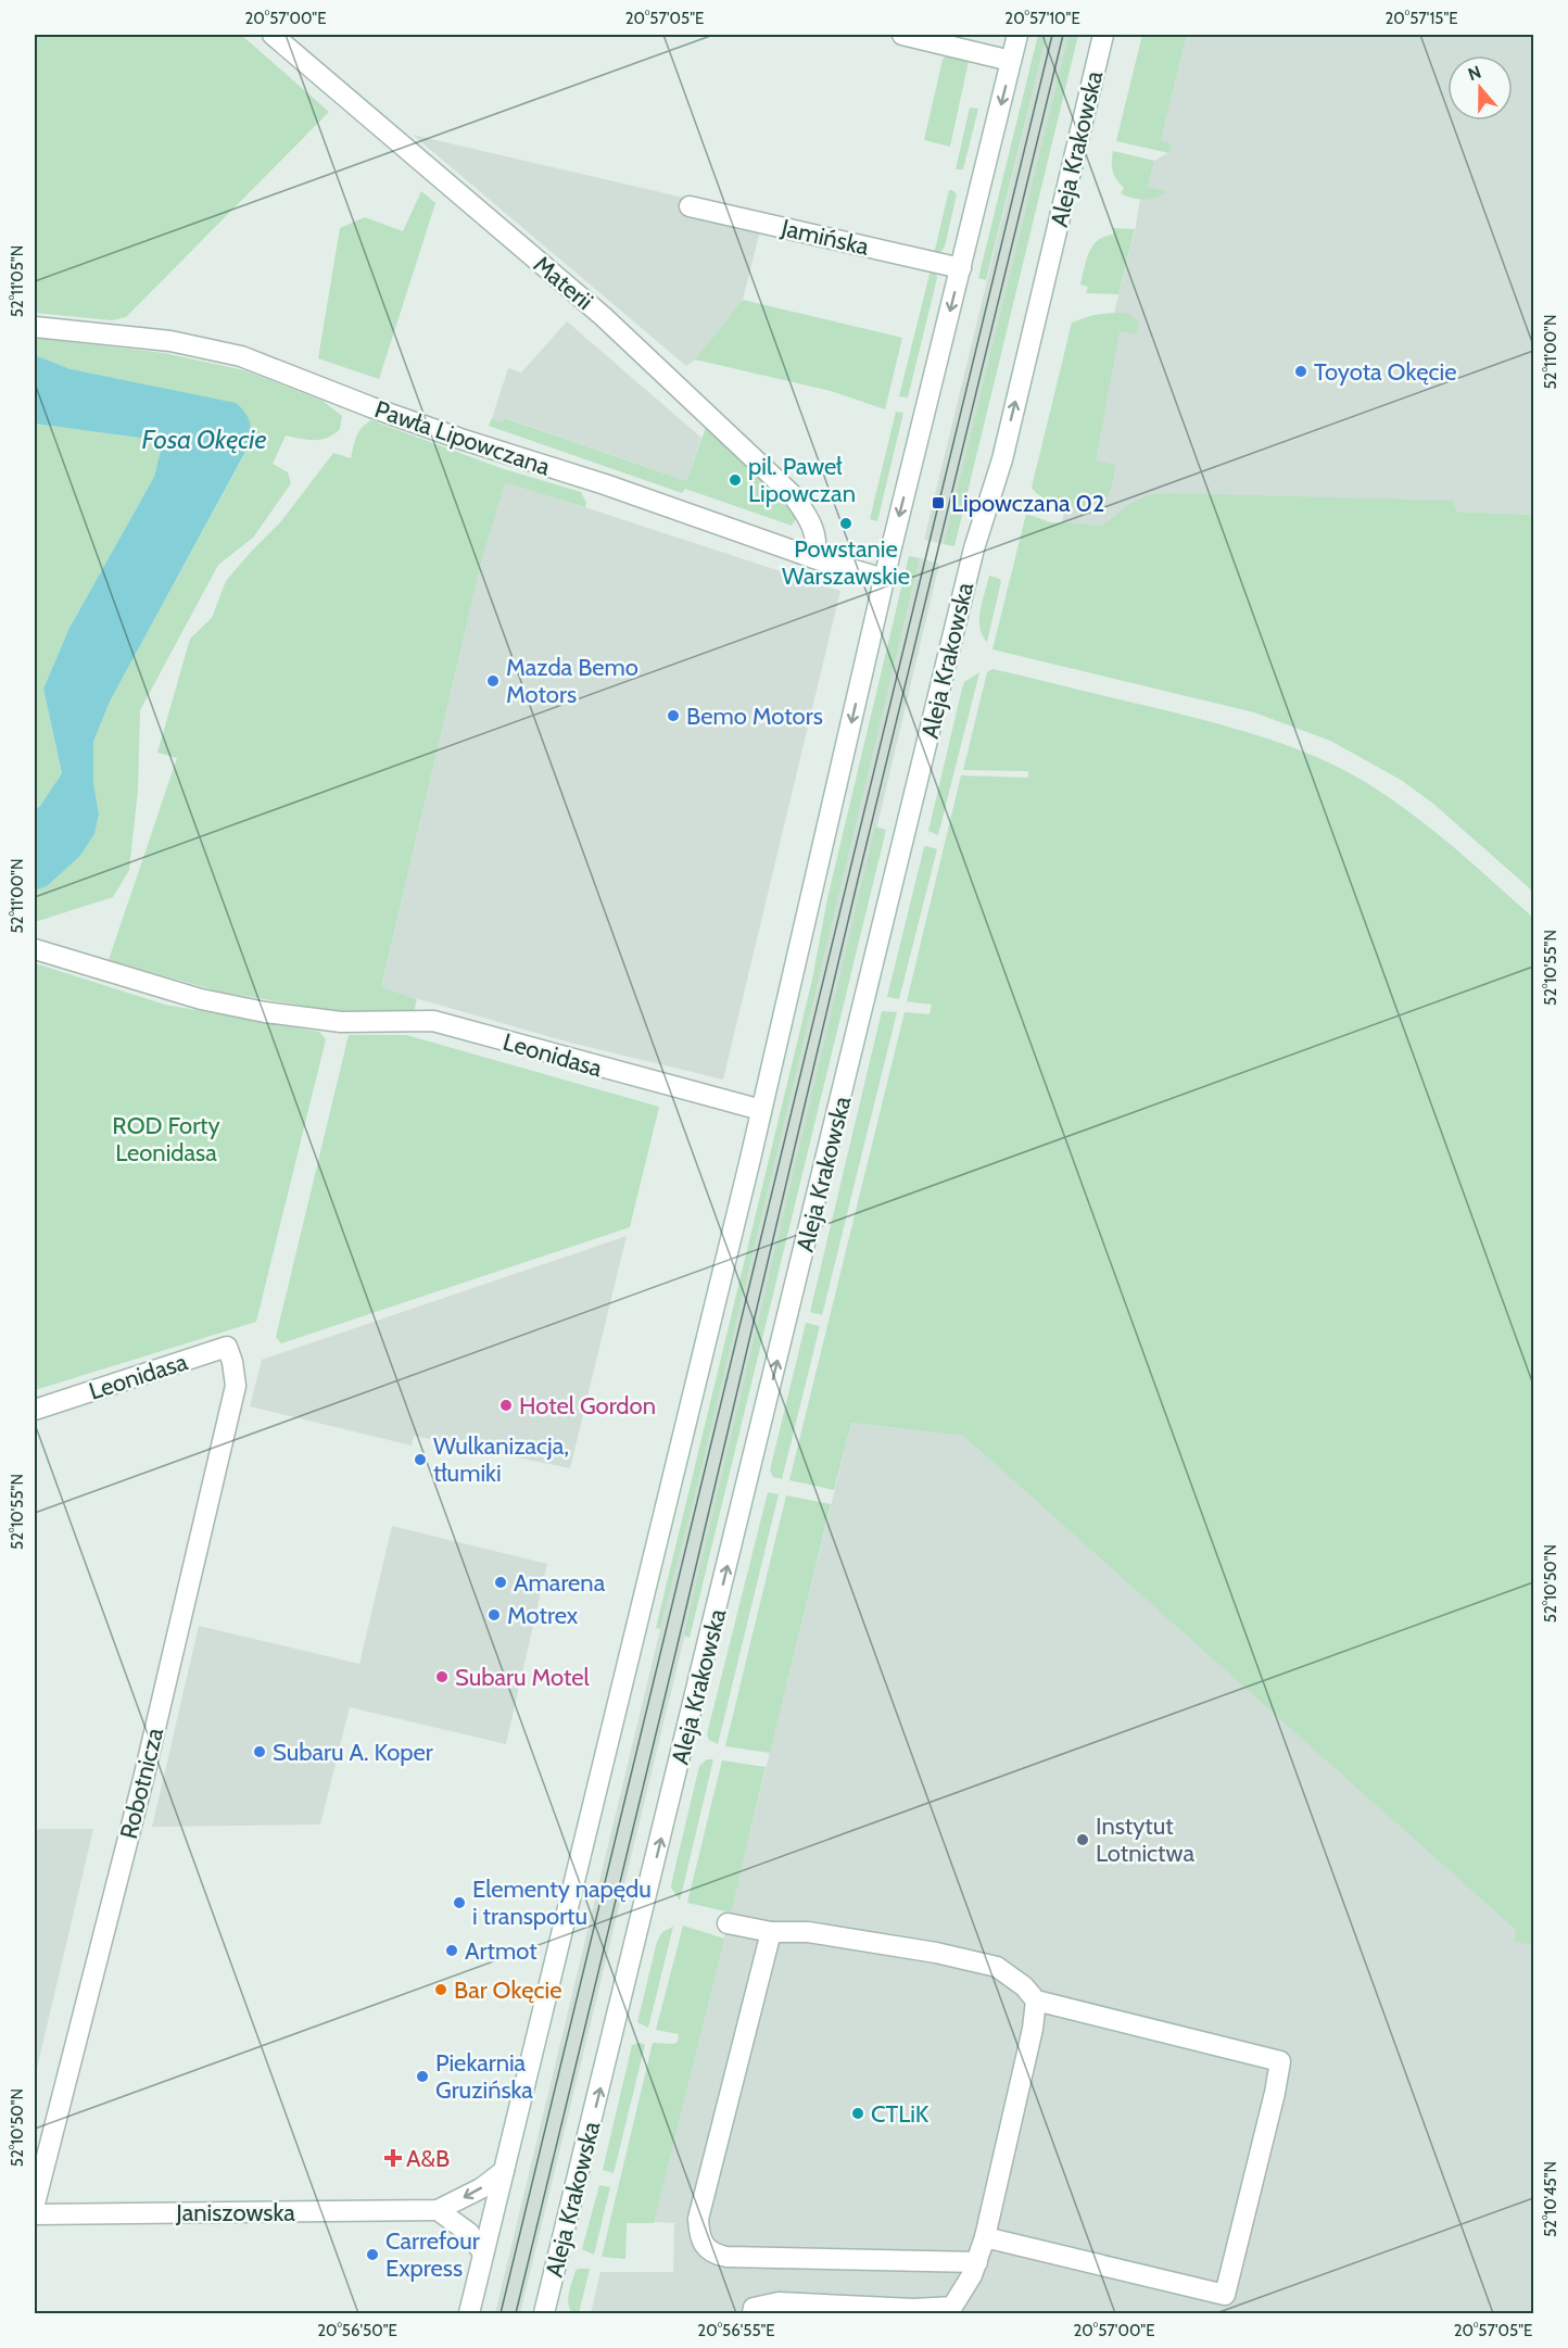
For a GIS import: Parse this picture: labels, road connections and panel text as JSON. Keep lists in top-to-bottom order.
{
  "streets": {
    "street": [
      "Aleja Krakowska",
      "Jamińska",
      "Materii",
      "Pawła Lipowczana",
      "Leonidasa",
      "Robotnicza",
      "Janiszowska"
    ]
  },
  "crossings": [
    ["Materii", "Pawła Lipowczana"],
    ["Leonidasa", "Robotnicza"]
  ],
  "water": ["Fosa Okęcie"],
  "parks": ["ROD Forty Leonidasa"],
  "places": {
    "other": [
      "Toyota Okęcie",
      "pil. Paweł Lipowczan",
      "Powstanie Warszawskie",
      "Mazda Bemo Motors",
      "Bemo Motors",
      "Hotel Gordon",
      "Wulkanizacja, tłumiki",
      "Amarena",
      "Motrex",
      "Subaru Motel",
      "Subaru A. Koper",
      "Instytut Lotnictwa",
      "Elementy napędu i transportu",
      "Artmot",
      "Bar Okęcie",
      "Piekarnia Gruzińska",
      "CTLiK",
      "Carrefour Express"
    ],
    "transit": ["Lipowczana 02"],
    "health": ["A&B"]
  },
  "north": "top",
  "coordinates": [
    "20°57'00\"E",
    "20°57'05\"E",
    "20°57'10\"E",
    "20°57'15\"E",
    "52°11'05\"N",
    "52°11'00\"N",
    "52°10'55\"N",
    "52°10'50\"N",
    "52°10'45\"N",
    "20°56'50\"E",
    "20°56'55\"E"
  ]
}
